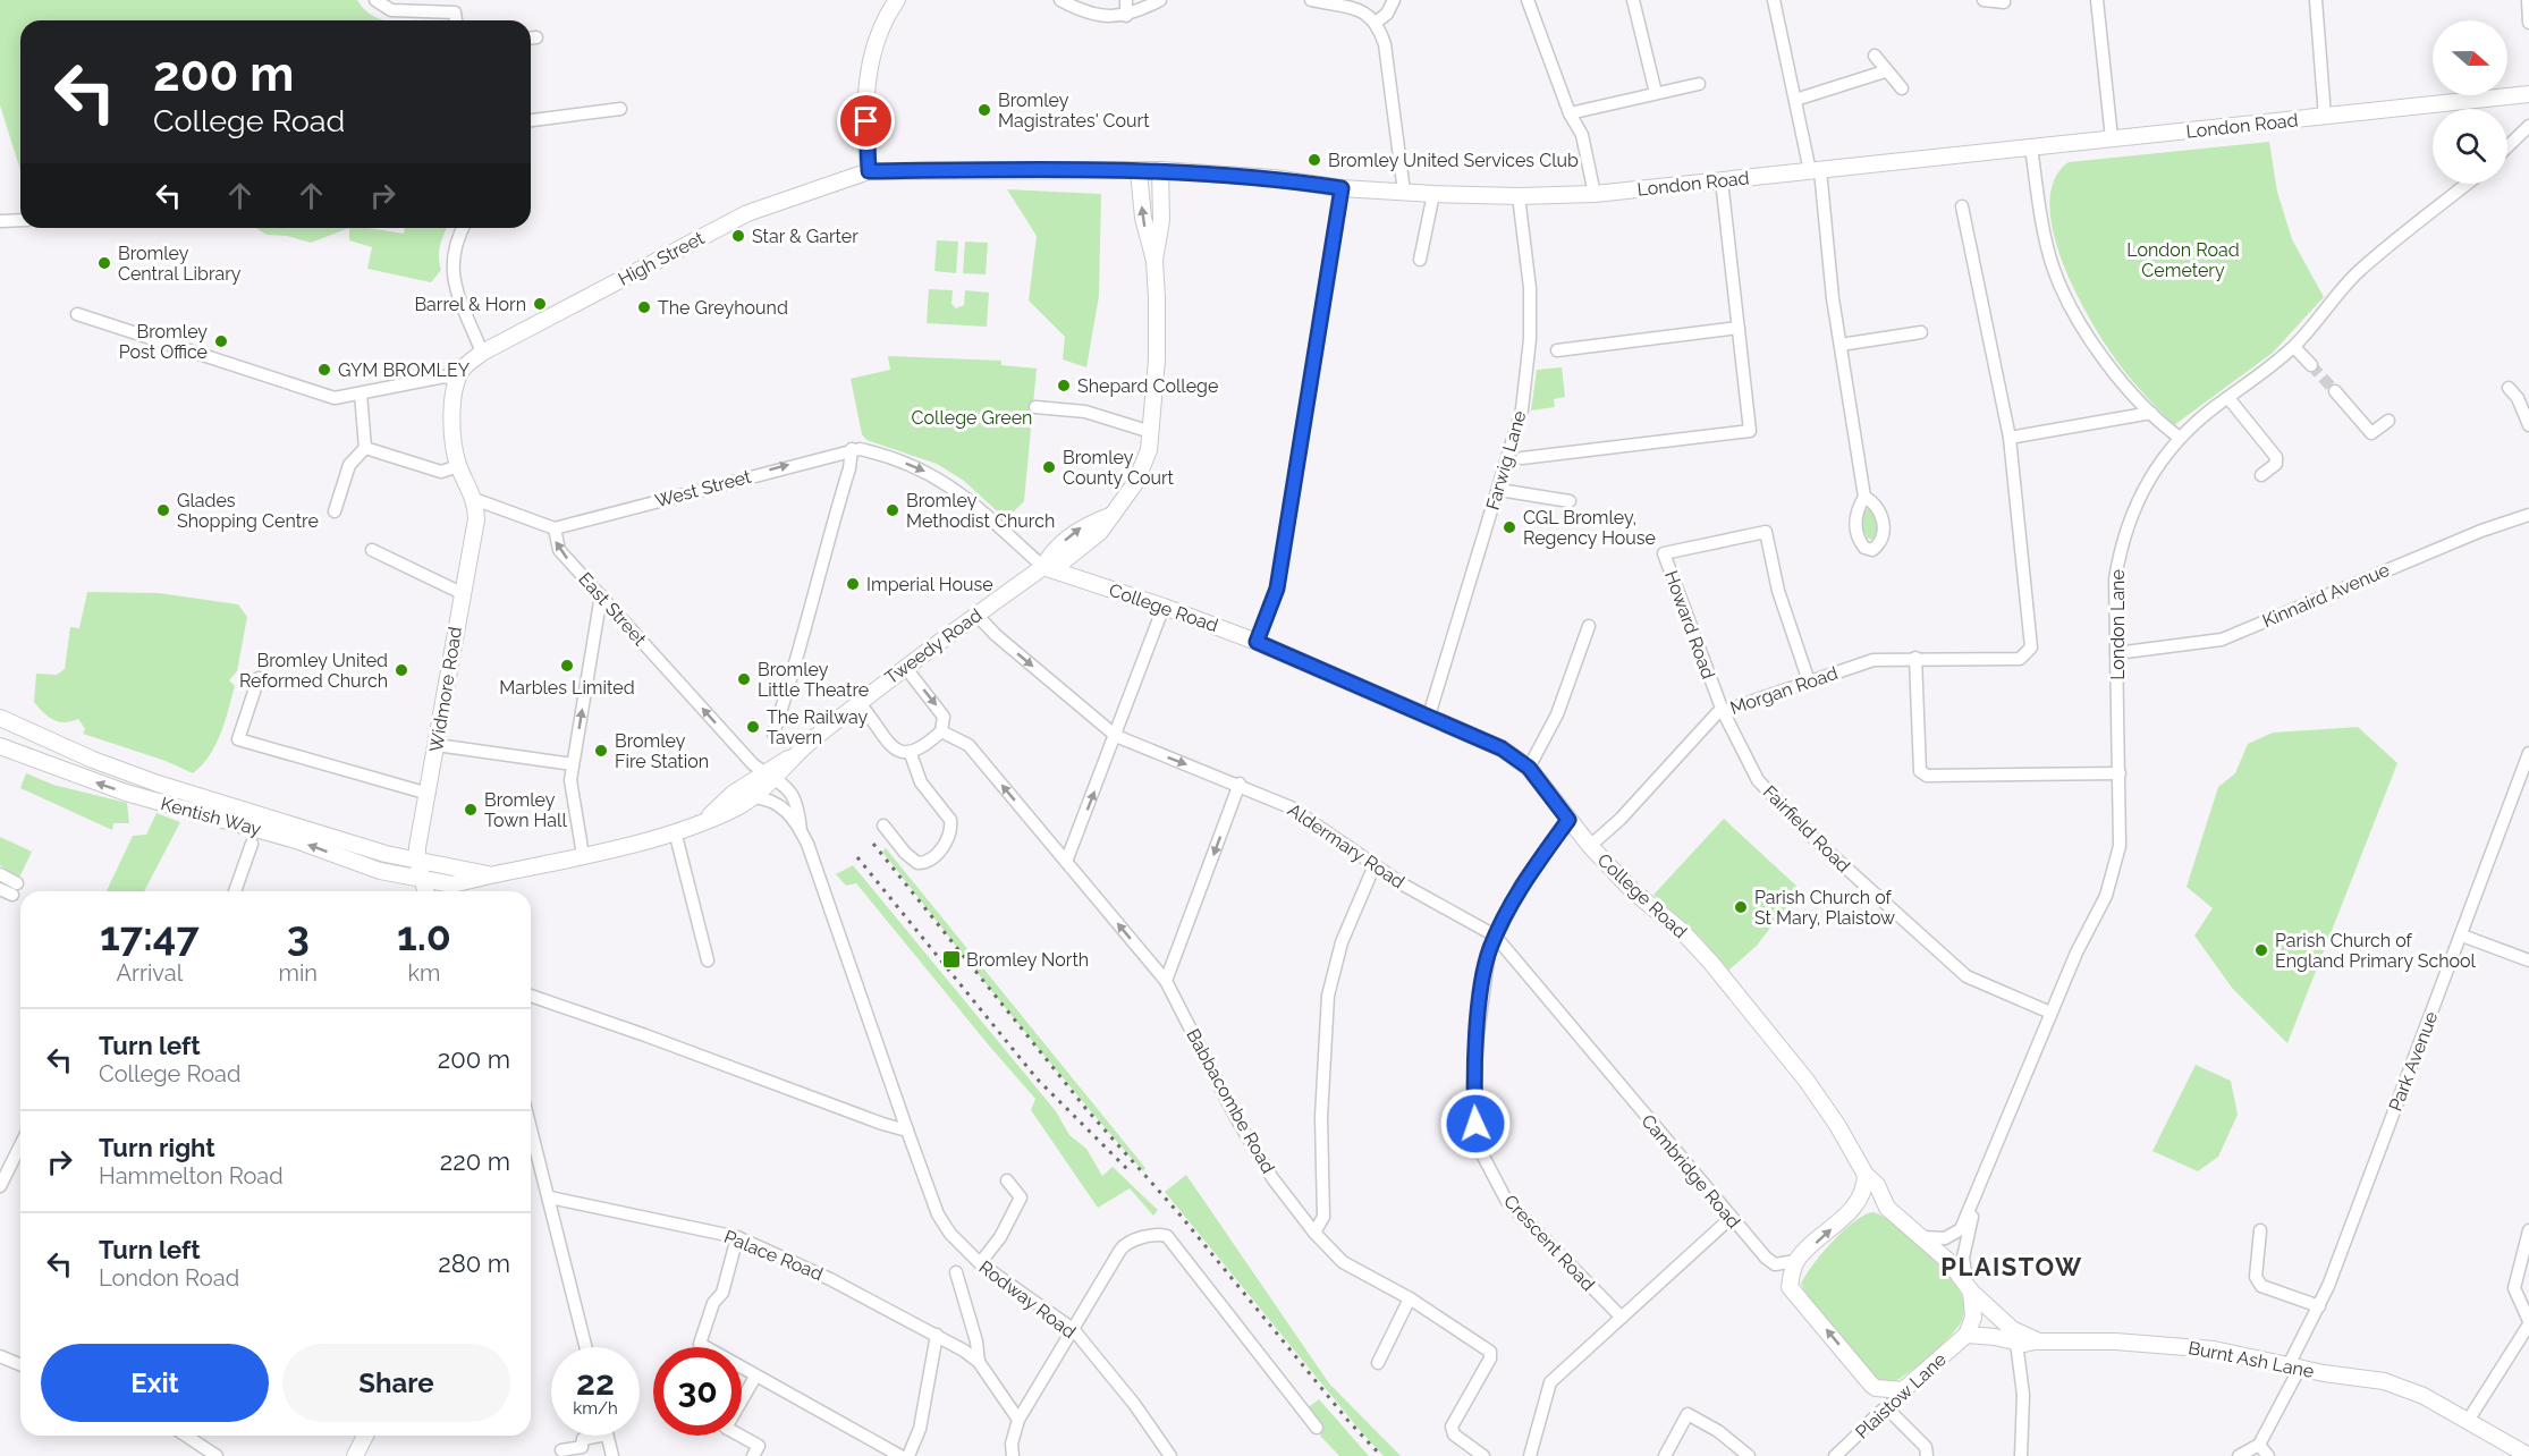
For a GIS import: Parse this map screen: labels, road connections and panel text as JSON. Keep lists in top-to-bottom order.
{
  "streets": {
    "main road": [
      "London Road",
      "High Street",
      "College Road",
      "Tweedy Road",
      "Widmore Road",
      "Kentish Way",
      "Burnt Ash Lane",
      "Plaistow Lane"
    ],
    "street": [
      "Farwig Lane",
      "West Street",
      "Kinnaird Avenue",
      "East Street",
      "Howard Road",
      "London Lane",
      "Morgan Road",
      "Fairfield Road",
      "Aldermary Road",
      "Park Avenue",
      "Babbacombe Road",
      "Cambridge Road",
      "Crescent Road",
      "Palace Road",
      "Rodway Road"
    ]
  },
  "crossings": [
    ["London Road", "High Street"],
    ["London Road", "Farwig Lane"],
    ["London Road", "Tweedy Road"],
    ["Farwig Lane", "College Road"],
    ["West Street", "College Road"],
    ["West Street", "East Street"],
    ["Kinnaird Avenue", "London Lane"],
    ["College Road", "Tweedy Road"],
    ["College Road", "Morgan Road"],
    ["College Road", "Cambridge Road"],
    ["College Road", "Crescent Road"],
    ["College Road", "Burnt Ash Lane"],
    ["College Road", "Plaistow Lane"],
    ["East Street", "Tweedy Road"],
    ["Howard Road", "Morgan Road"],
    ["Howard Road", "Fairfield Road"],
    ["London Lane", "Fairfield Road"],
    ["Tweedy Road", "Widmore Road"],
    ["Tweedy Road", "Kentish Way"],
    ["Tweedy Road", "Aldermary Road"],
    ["Widmore Road", "Kentish Way"],
    ["Morgan Road", "Fairfield Road"],
    ["Aldermary Road", "Cambridge Road"],
    ["Aldermary Road", "Crescent Road"],
    ["Park Avenue", "Burnt Ash Lane"],
    ["Cambridge Road", "Crescent Road"],
    ["Cambridge Road", "Burnt Ash Lane"],
    ["Cambridge Road", "Plaistow Lane"],
    ["Burnt Ash Lane", "Plaistow Lane"]
  ],
  "one_way": ["West Street", "East Street", "Aldermary Road"],
  "districts": ["PLAISTOW"],
  "parks": ["London Road Cemetery", "College Green"],
  "places": {
    "other": [
      "Bromley Magistrates' Court",
      "Bromley United Services Club",
      "Star & Garter",
      "Bromley Central Library",
      "Barrel & Horn",
      "The Greyhound",
      "Bromley Post Office",
      "GYM BROMLEY",
      "Shepard College",
      "Bromley County Court",
      "Glades Shopping Centre",
      "Bromley Methodist Church",
      "CGL Bromley, Regency House",
      "Imperial House",
      "Marbles Limited",
      "Bromley United Reformed Church",
      "Bromley Little Theatre",
      "The Railway Tavern",
      "Bromley Fire Station",
      "Bromley Town Hall",
      "Parish Church of St Mary, Plaistow",
      "Parish Church of England Primary School"
    ],
    "transit": ["Bromley North"]
  },
  "north": "right",
  "page": {
    "turn": ["200 m", "College Road"],
    "eta": [
      "17:47",
      "Arrival",
      "3",
      "min",
      "1.0",
      "km"
    ],
    "list": [
      {
        "name": "Turn left",
        "note": "College Road",
        "value": "200 m"
      },
      {
        "name": "Turn right",
        "note": "Hammelton Road",
        "value": "220 m"
      },
      {
        "name": "Turn left",
        "note": "London Road",
        "value": "280 m"
      }
    ],
    "buttons": ["Exit", "Share"],
    "speed": "22 km/h",
    "limit": "30"
  }
}
